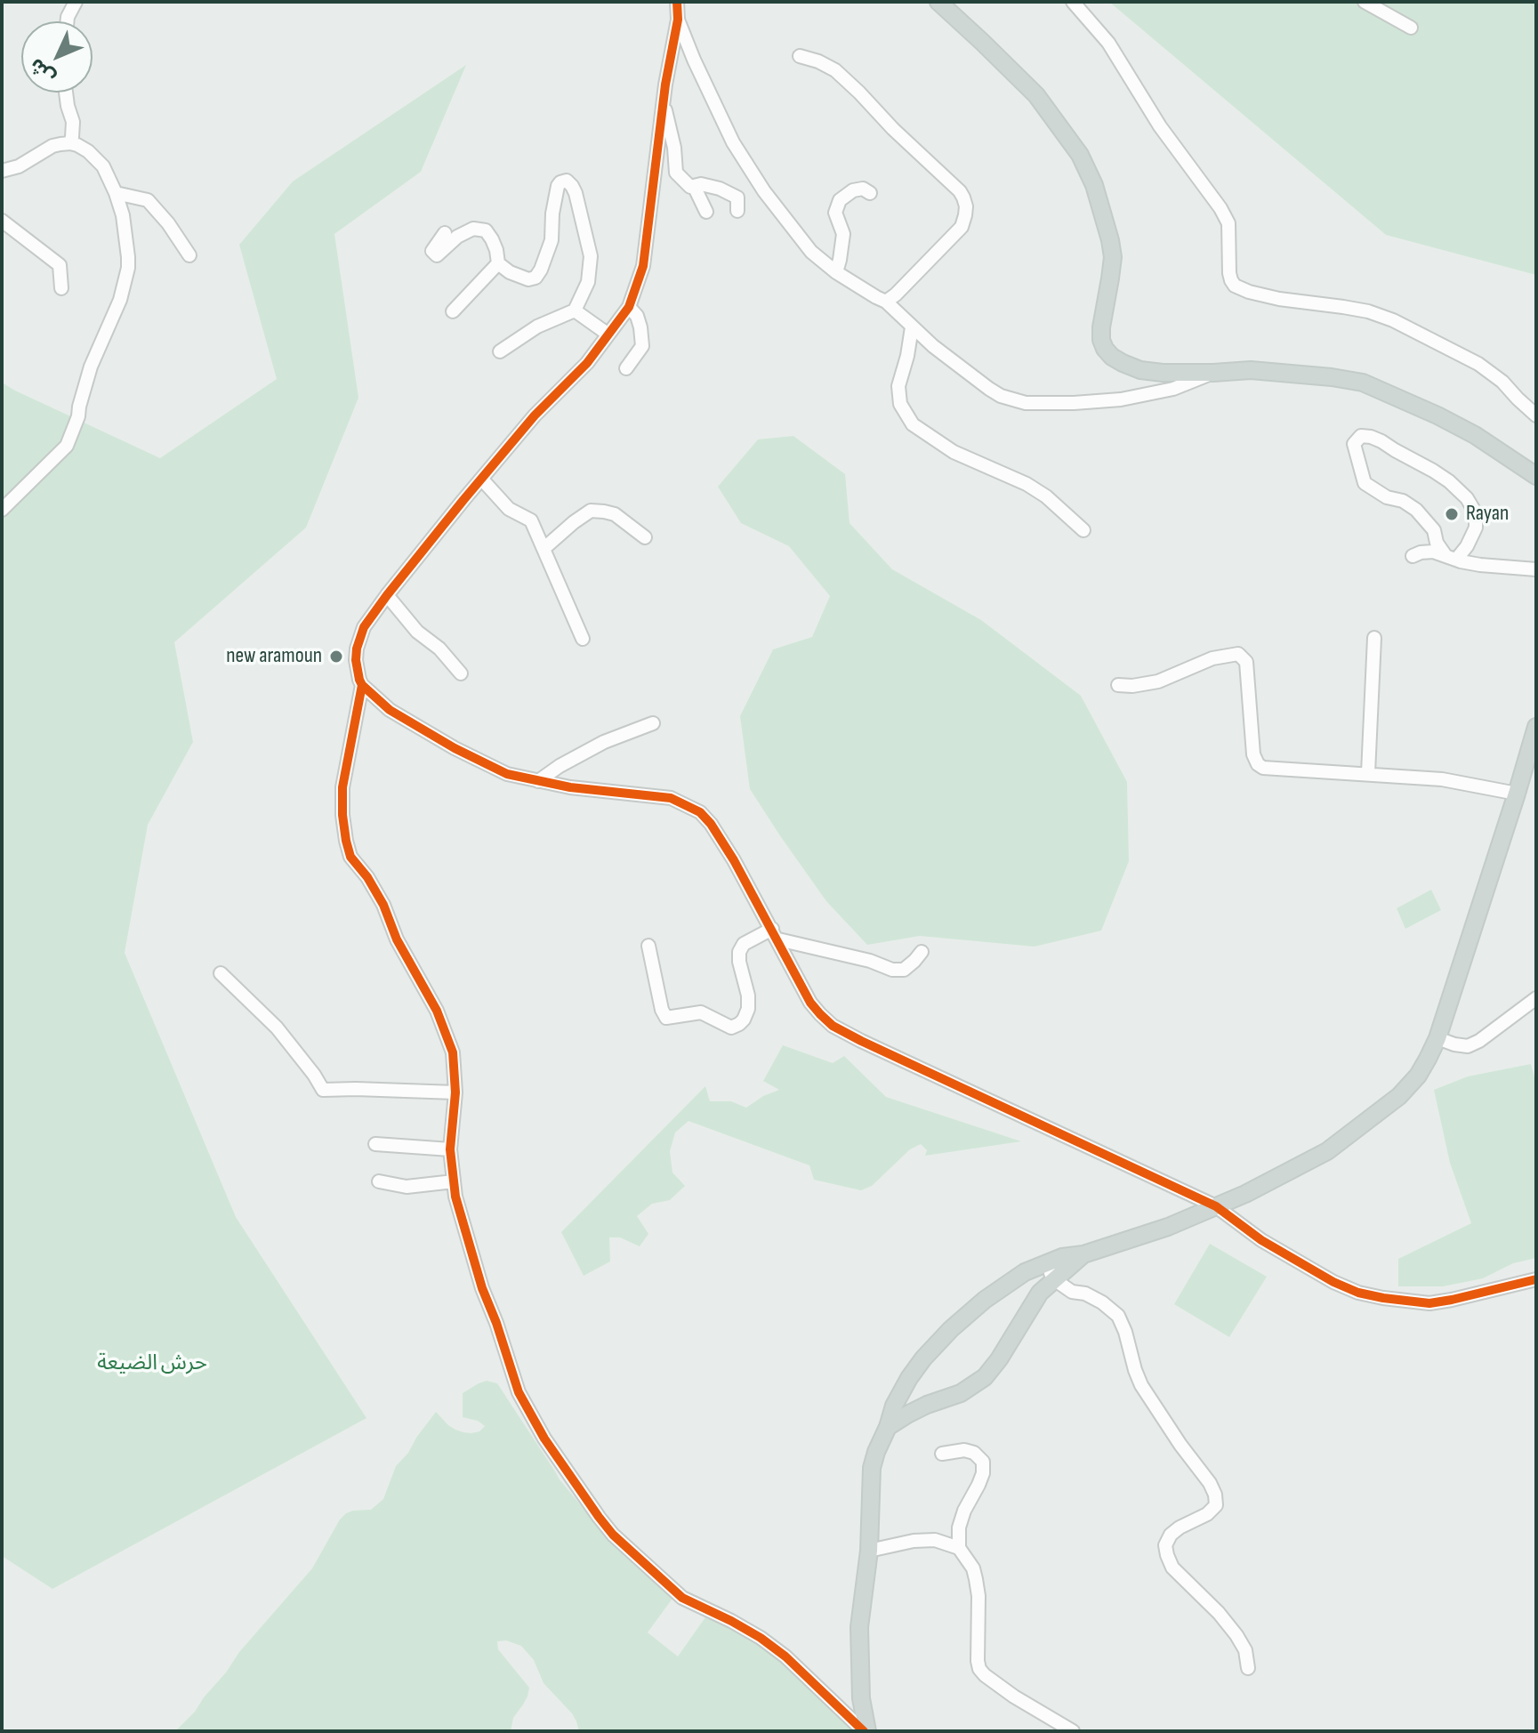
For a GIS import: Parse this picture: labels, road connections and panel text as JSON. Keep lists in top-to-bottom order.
{
  "parks": ["حرش الضيعة"],
  "places": ["Rayan", "new aramoun"],
  "north": "bottom left"
}
